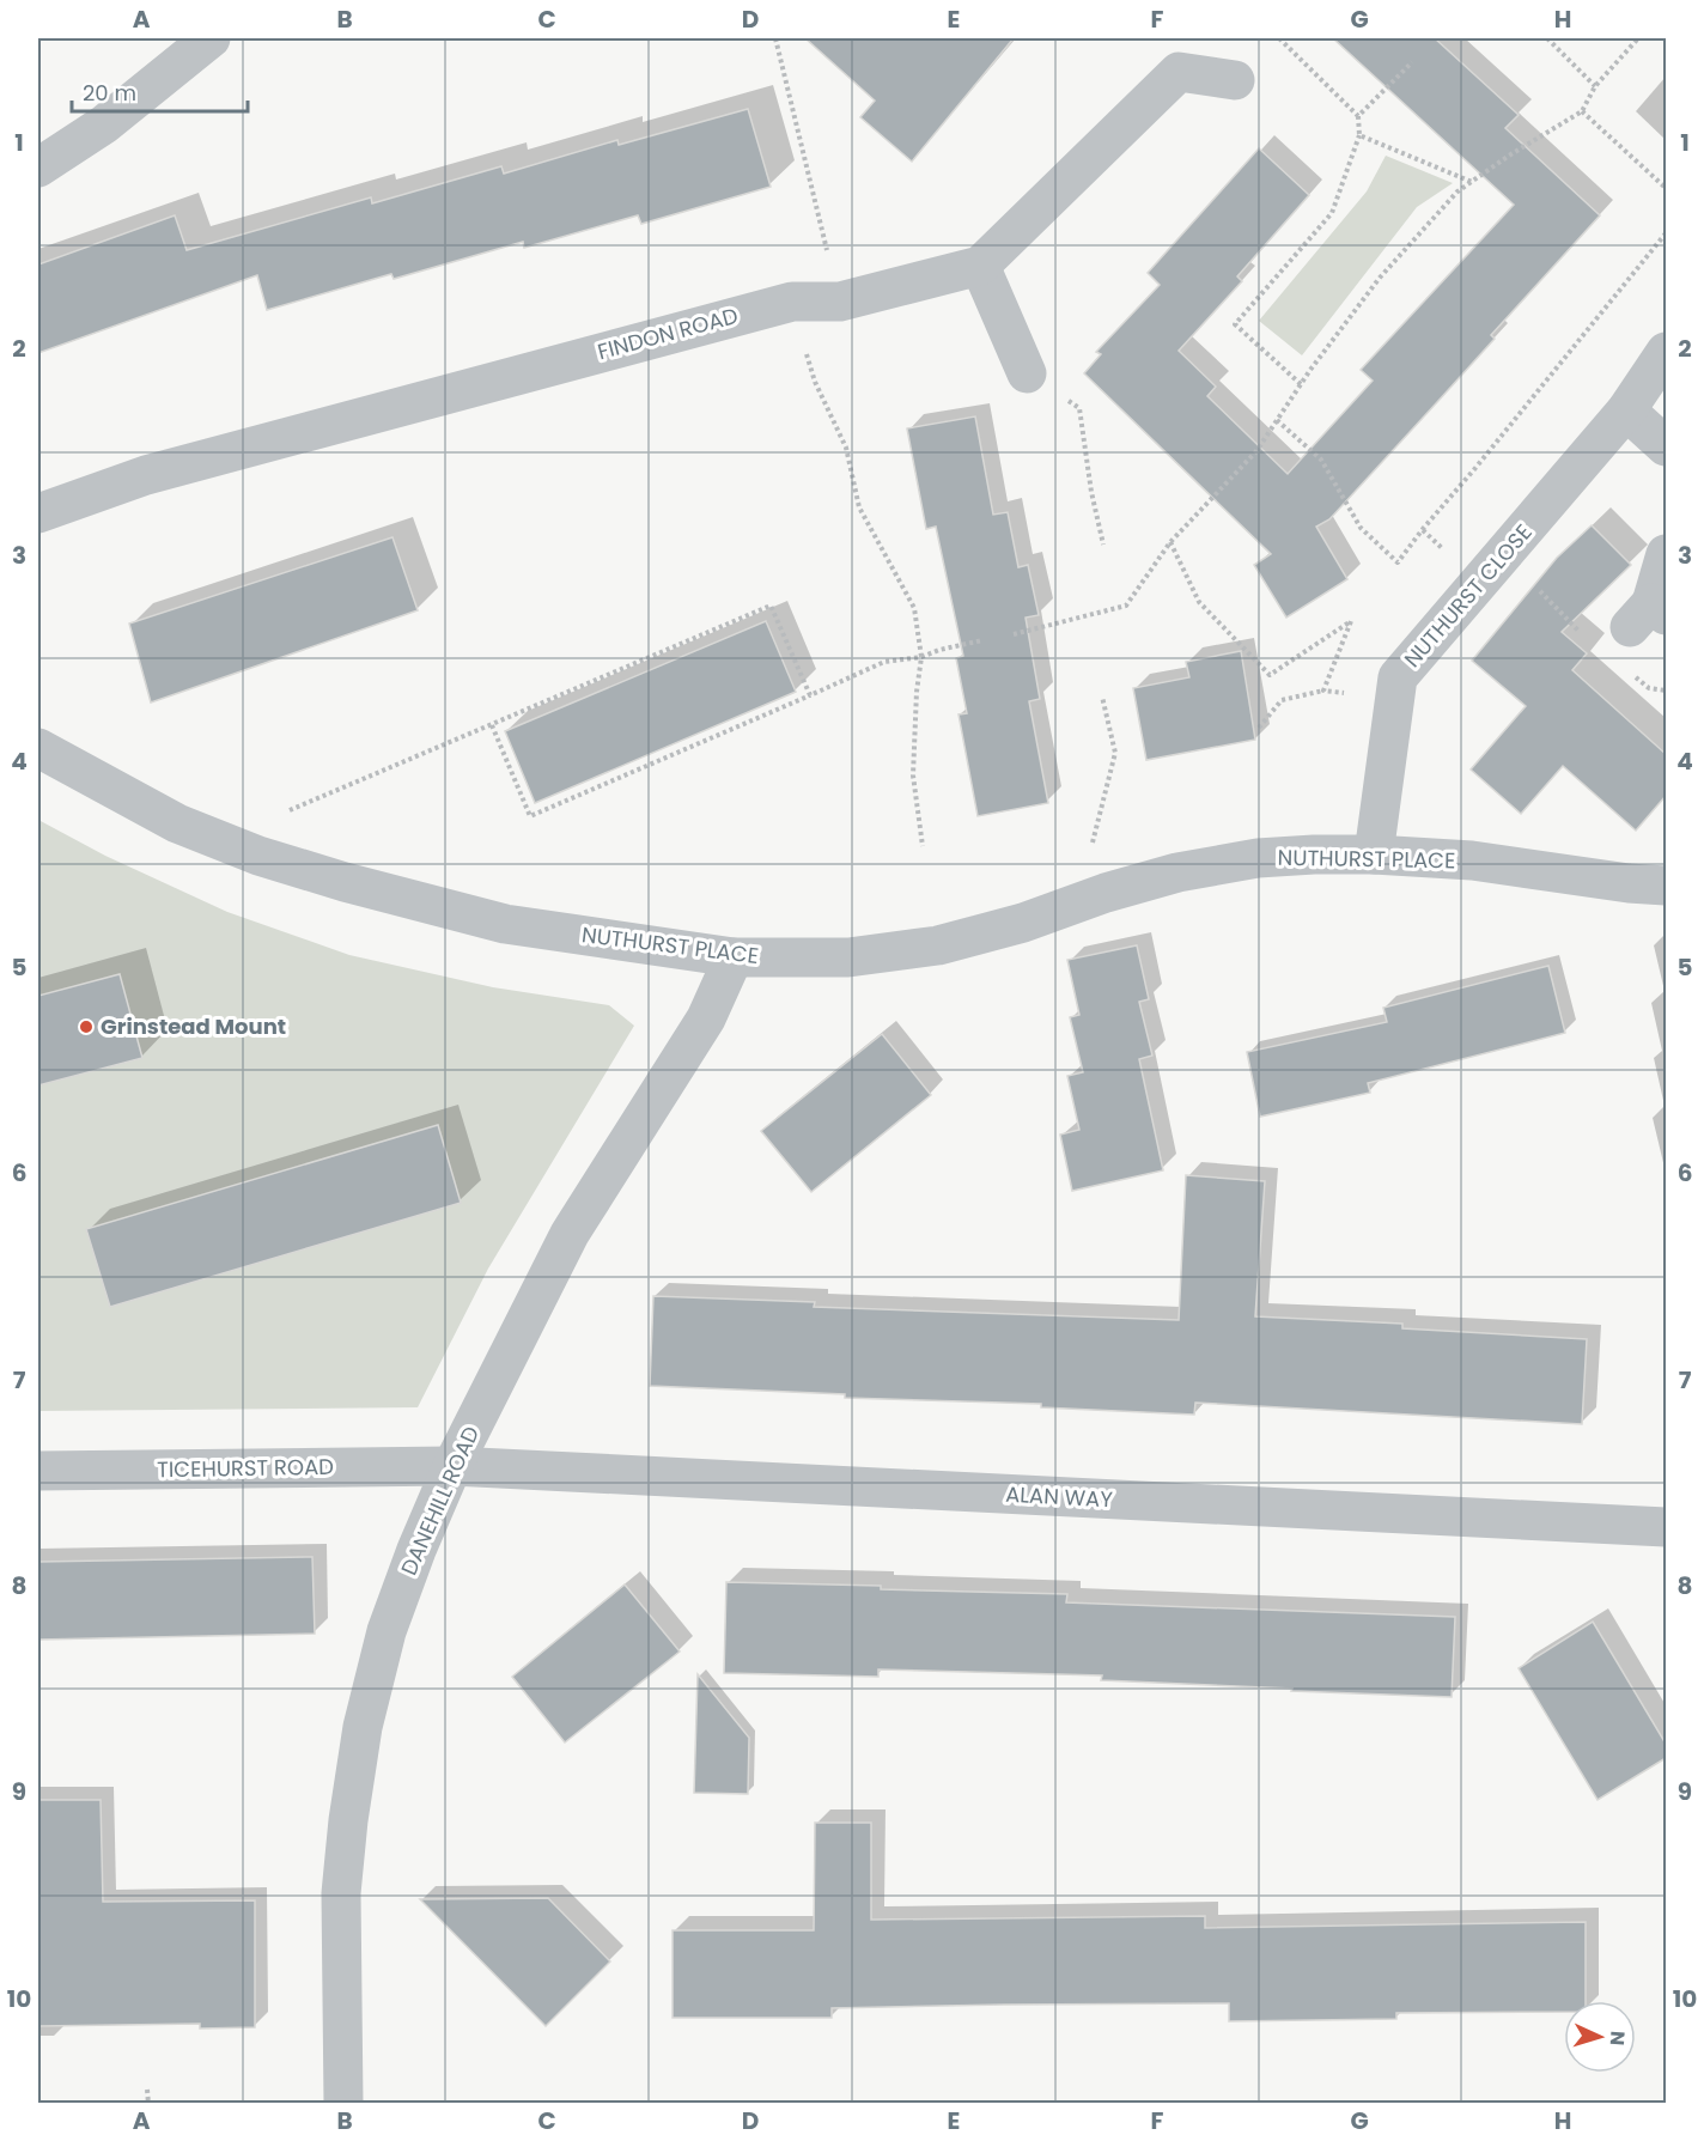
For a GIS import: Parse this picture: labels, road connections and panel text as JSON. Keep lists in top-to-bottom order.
{
  "streets": {
    "street": [
      "FINDON ROAD",
      "NUTHURST CLOSE",
      "NUTHURST PLACE",
      "TICEHURST ROAD",
      "ALAN WAY",
      "DANEHILL ROAD"
    ]
  },
  "crossings": [
    ["NUTHURST CLOSE", "NUTHURST PLACE"],
    ["NUTHURST PLACE", "DANEHILL ROAD"],
    ["TICEHURST ROAD", "ALAN WAY"],
    ["TICEHURST ROAD", "DANEHILL ROAD"],
    ["ALAN WAY", "DANEHILL ROAD"]
  ],
  "places": ["Grinstead Mount"],
  "scale_bar": "20 m",
  "north": "right",
  "grid": {
    "columns": [
      "A",
      "B",
      "C",
      "D",
      "E",
      "F",
      "G",
      "H"
    ],
    "rows": [
      "1",
      "2",
      "3",
      "4",
      "5",
      "6",
      "7",
      "8",
      "9",
      "10"
    ]
  }
}
